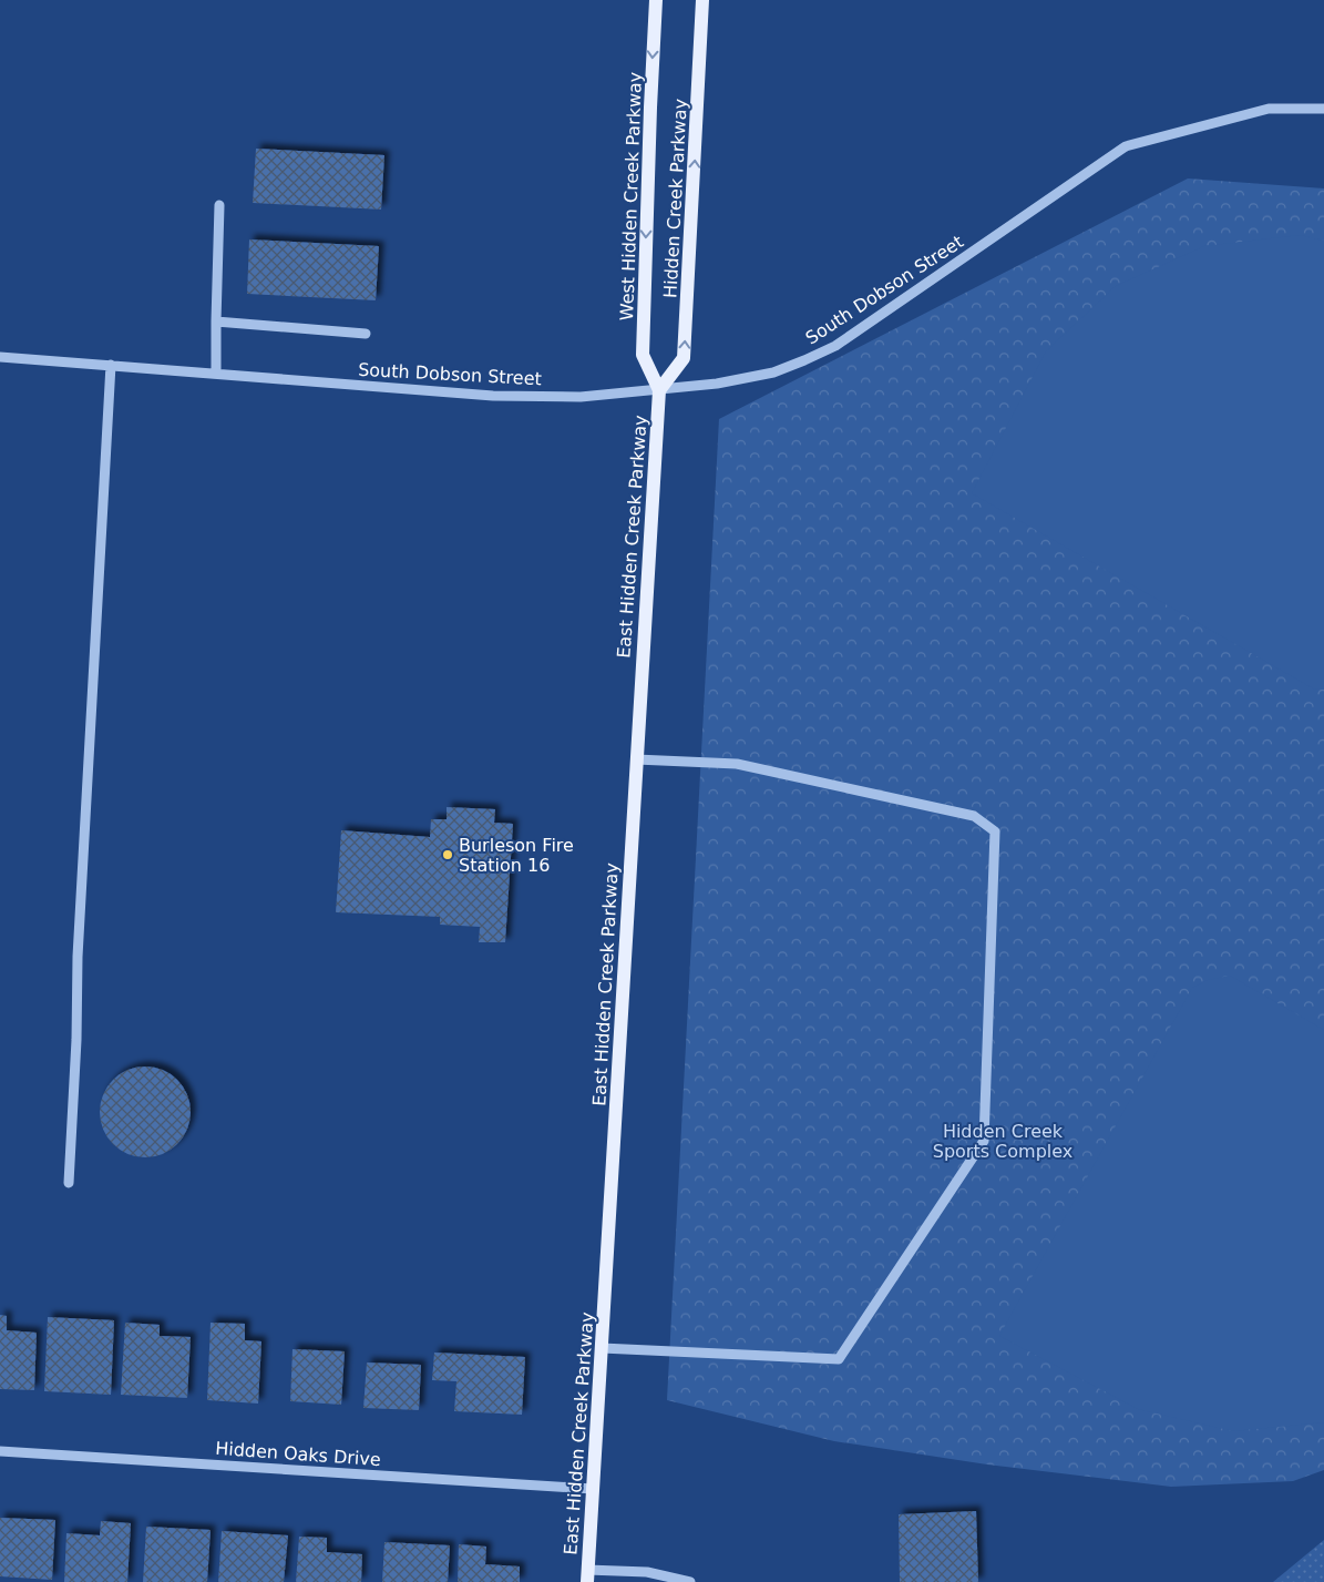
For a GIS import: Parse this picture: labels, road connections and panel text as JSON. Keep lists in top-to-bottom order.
{
  "streets": {
    "main road": ["West Hidden Creek Parkway", "Hidden Creek Parkway", "East Hidden Creek Parkway"],
    "street": ["South Dobson Street", "Hidden Oaks Drive"]
  },
  "crossings": [
    ["West Hidden Creek Parkway", "Hidden Creek Parkway"],
    ["West Hidden Creek Parkway", "South Dobson Street"],
    ["West Hidden Creek Parkway", "East Hidden Creek Parkway"],
    ["Hidden Creek Parkway", "South Dobson Street"],
    ["Hidden Creek Parkway", "East Hidden Creek Parkway"],
    ["South Dobson Street", "East Hidden Creek Parkway"],
    ["East Hidden Creek Parkway", "Hidden Oaks Drive"]
  ],
  "one_way": ["West Hidden Creek Parkway", "Hidden Creek Parkway"],
  "parks": ["Hidden Creek Sports Complex"],
  "places": ["Burleson Fire Station 16"]
}
